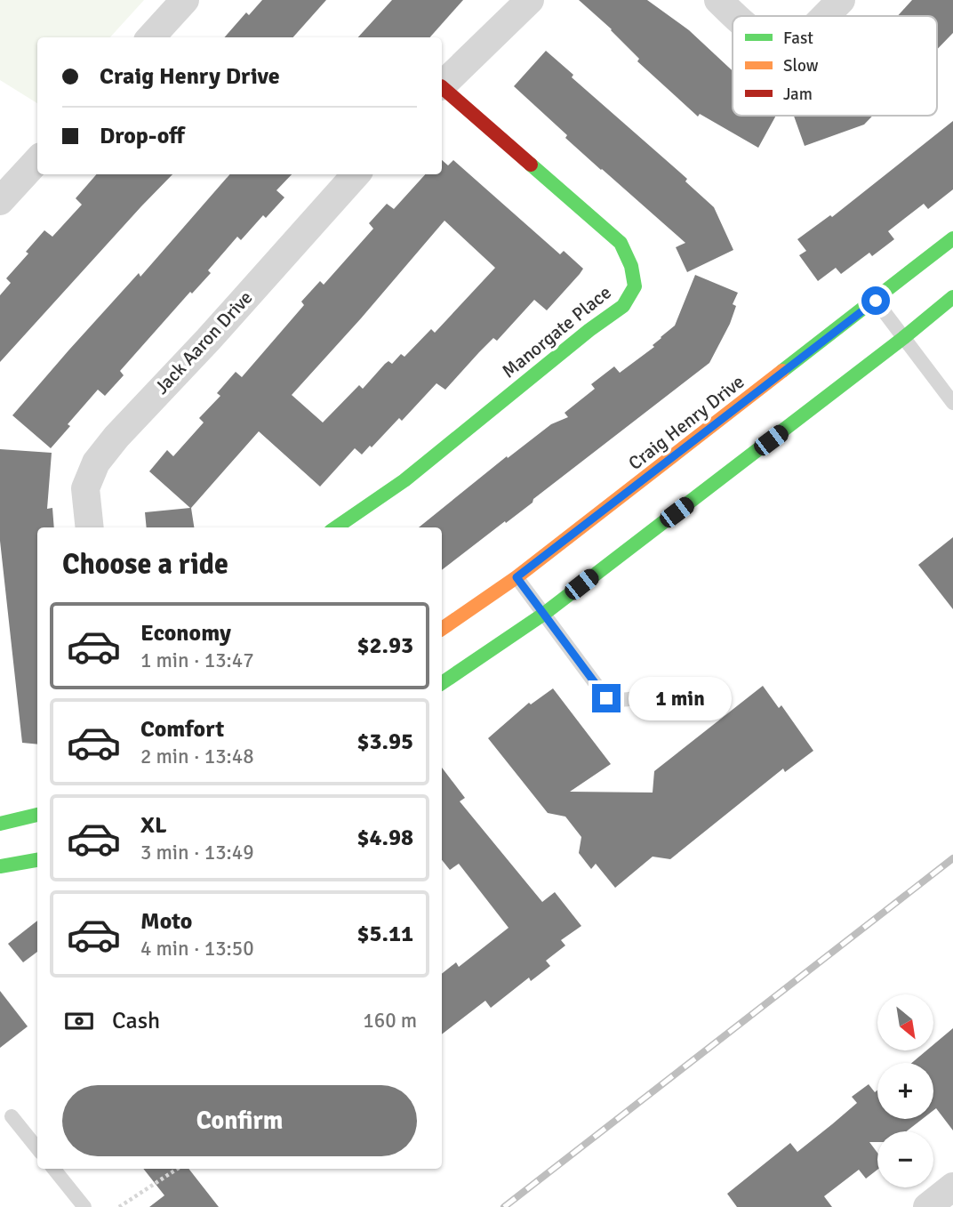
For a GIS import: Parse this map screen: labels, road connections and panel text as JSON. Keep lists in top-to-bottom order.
{
  "streets": {
    "street": ["Manorgate Place", "Jack Aaron Drive", "Craig Henry Drive"]
  },
  "legend": ["Fast", "Slow", "Jam"],
  "north": "bottom right",
  "page": {
    "banner": ["Craig Henry Drive", "Drop-off"],
    "heading": "Choose a ride",
    "list": [
      {
        "name": "Economy",
        "note": "1 min · 13:47",
        "value": "$2.93"
      },
      {
        "name": "Comfort",
        "note": "2 min · 13:48",
        "value": "$3.95"
      },
      {
        "name": "XL",
        "note": "3 min · 13:49",
        "value": "$4.98"
      },
      {
        "name": "Moto",
        "note": "4 min · 13:50",
        "value": "$5.11"
      }
    ],
    "bubble": "1 min",
    "pay": ["Cash", "160 m"],
    "map_buttons": ["+", "−"],
    "buttons": "Confirm"
  }
}
